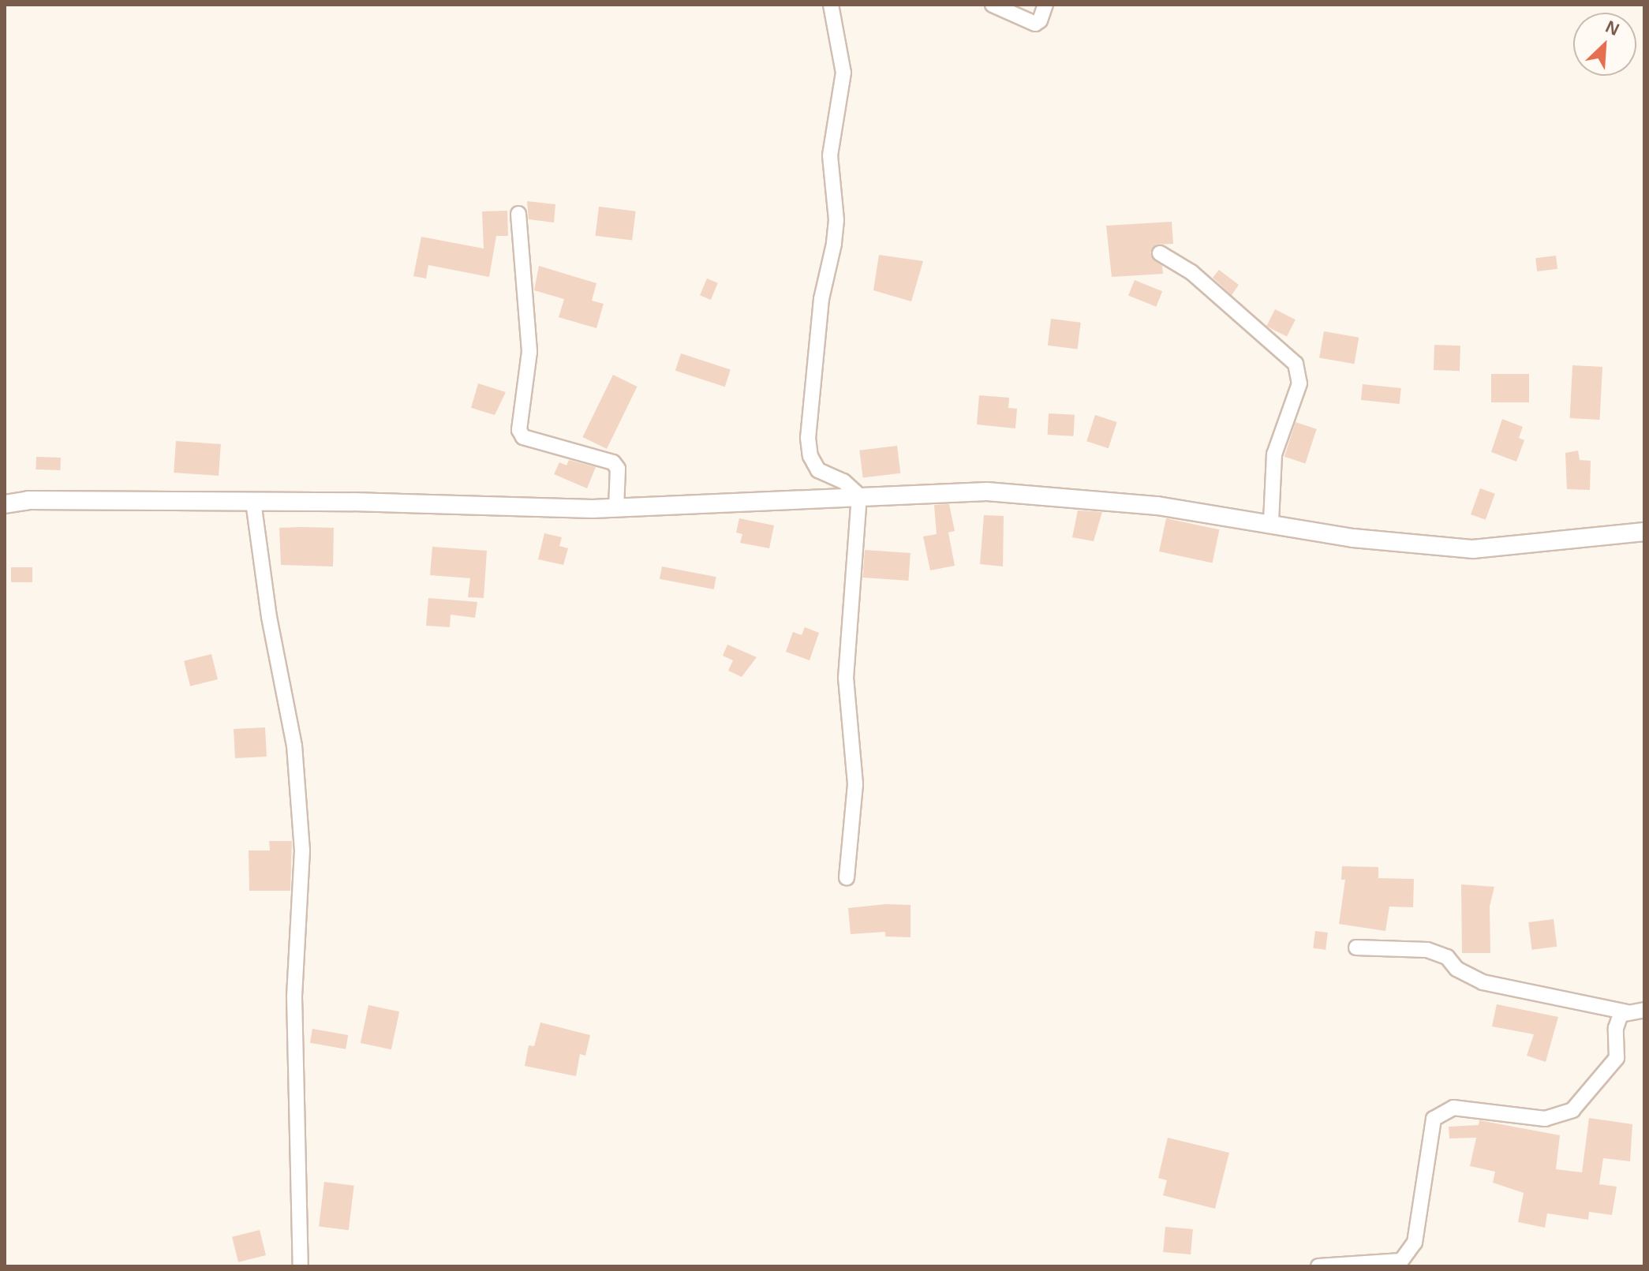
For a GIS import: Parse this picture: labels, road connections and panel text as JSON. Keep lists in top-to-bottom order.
{
  "north": "top right"
}
